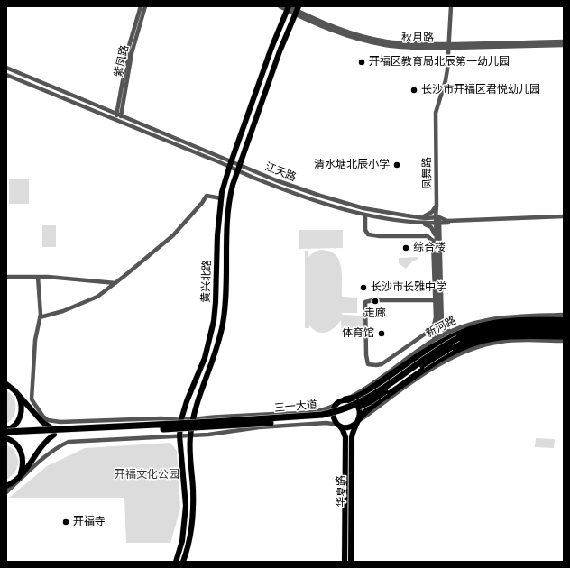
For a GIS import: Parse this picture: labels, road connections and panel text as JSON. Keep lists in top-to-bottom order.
{
  "streets": {
    "highway": ["三一大道"],
    "main road": ["黄兴北路", "华夏路"],
    "street": [
      "秋月路",
      "紫凤路",
      "江天路",
      "凤舞路",
      "新河路"
    ]
  },
  "crossings": [
    ["秋月路", "凤舞路"],
    ["秋月路", "黄兴北路"],
    ["紫凤路", "江天路"],
    ["江天路", "凤舞路"],
    ["江天路", "黄兴北路"],
    ["凤舞路", "新河路"],
    ["黄兴北路", "新河路"],
    ["新河路", "华夏路"]
  ],
  "parks": ["开福文化公园"],
  "places": [
    "开福区教育局北辰第一幼儿园",
    "长沙市开福区君悦幼儿园",
    "清水塘北辰小学",
    "综合楼",
    "长沙市长雅中学",
    "走廊",
    "体育馆",
    "开福寺"
  ]
}
